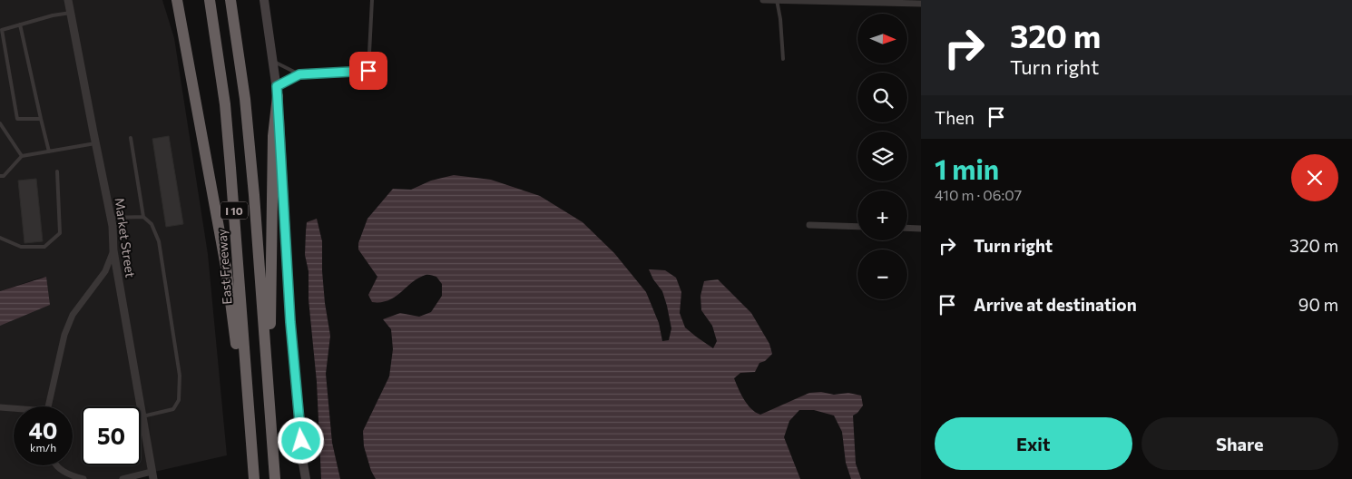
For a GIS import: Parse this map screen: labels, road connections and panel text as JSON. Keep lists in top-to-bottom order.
{
  "streets": {
    "highway": ["I 10", "East Freeway"],
    "street": ["Market Street"]
  },
  "north": "right",
  "page": {
    "turn": ["320 m", "Turn right"],
    "map_buttons": ["+", "−"],
    "then": "Then",
    "heading": ["1 min", "410 m · 06:07"],
    "list": [
      {
        "name": "Turn right",
        "value": "320 m"
      },
      {
        "name": "Arrive at destination",
        "value": "90 m"
      }
    ],
    "speed": "40 km/h",
    "limit": "50",
    "buttons": ["Exit", "Share"]
  }
}
